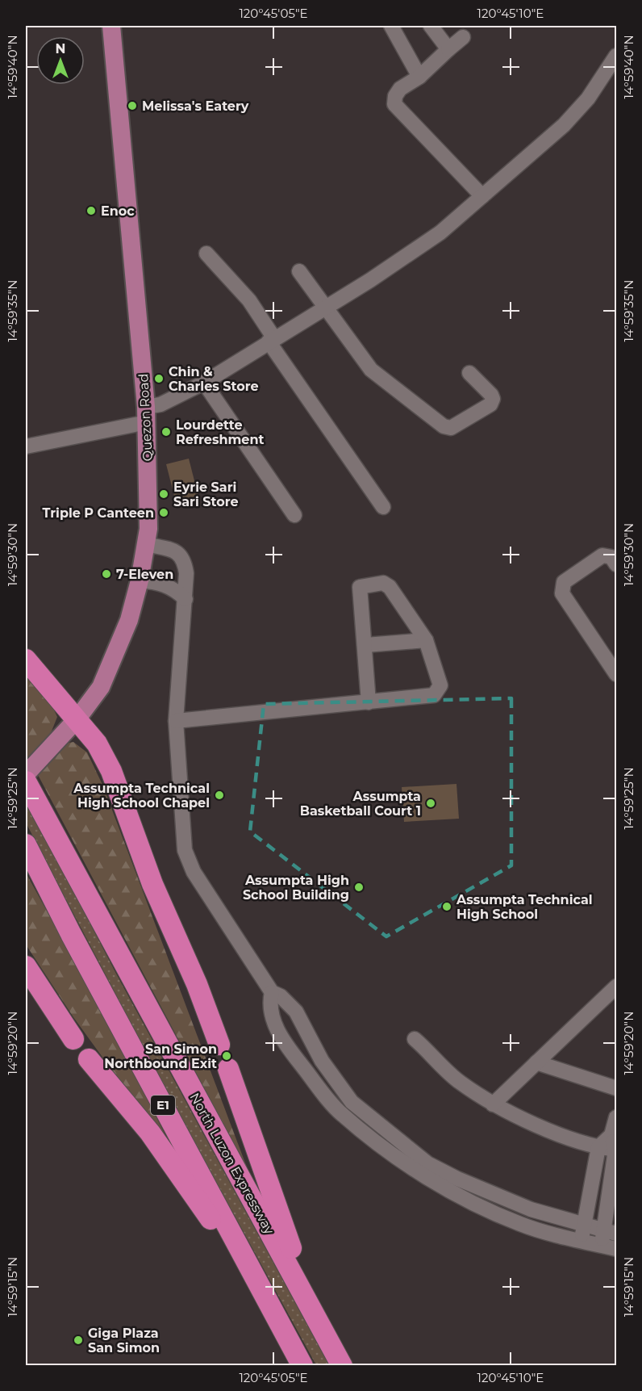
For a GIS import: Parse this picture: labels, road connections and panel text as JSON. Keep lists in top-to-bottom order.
{
  "streets": {
    "highway": ["E1", "North Luzon Expressway"],
    "main road": ["Quezon Road"]
  },
  "places": [
    "Melissa's Eatery",
    "Enoc",
    "Chin & Charles Store",
    "Lourdette Refreshment",
    "Eyrie Sari Sari Store",
    "Triple P Canteen",
    "7-Eleven",
    "Assumpta Technical High School Chapel",
    "Assumpta Basketball Court 1",
    "Assumpta High School Building",
    "Assumpta Technical High School",
    "San Simon Northbound Exit",
    "Giga Plaza San Simon"
  ],
  "north": "top",
  "coordinates": [
    "120°45'05\"E",
    "120°45'10\"E",
    "14°59'40\"N",
    "14°59'35\"N",
    "14°59'30\"N",
    "14°59'25\"N",
    "14°59'20\"N",
    "14°59'15\"N"
  ]
}
